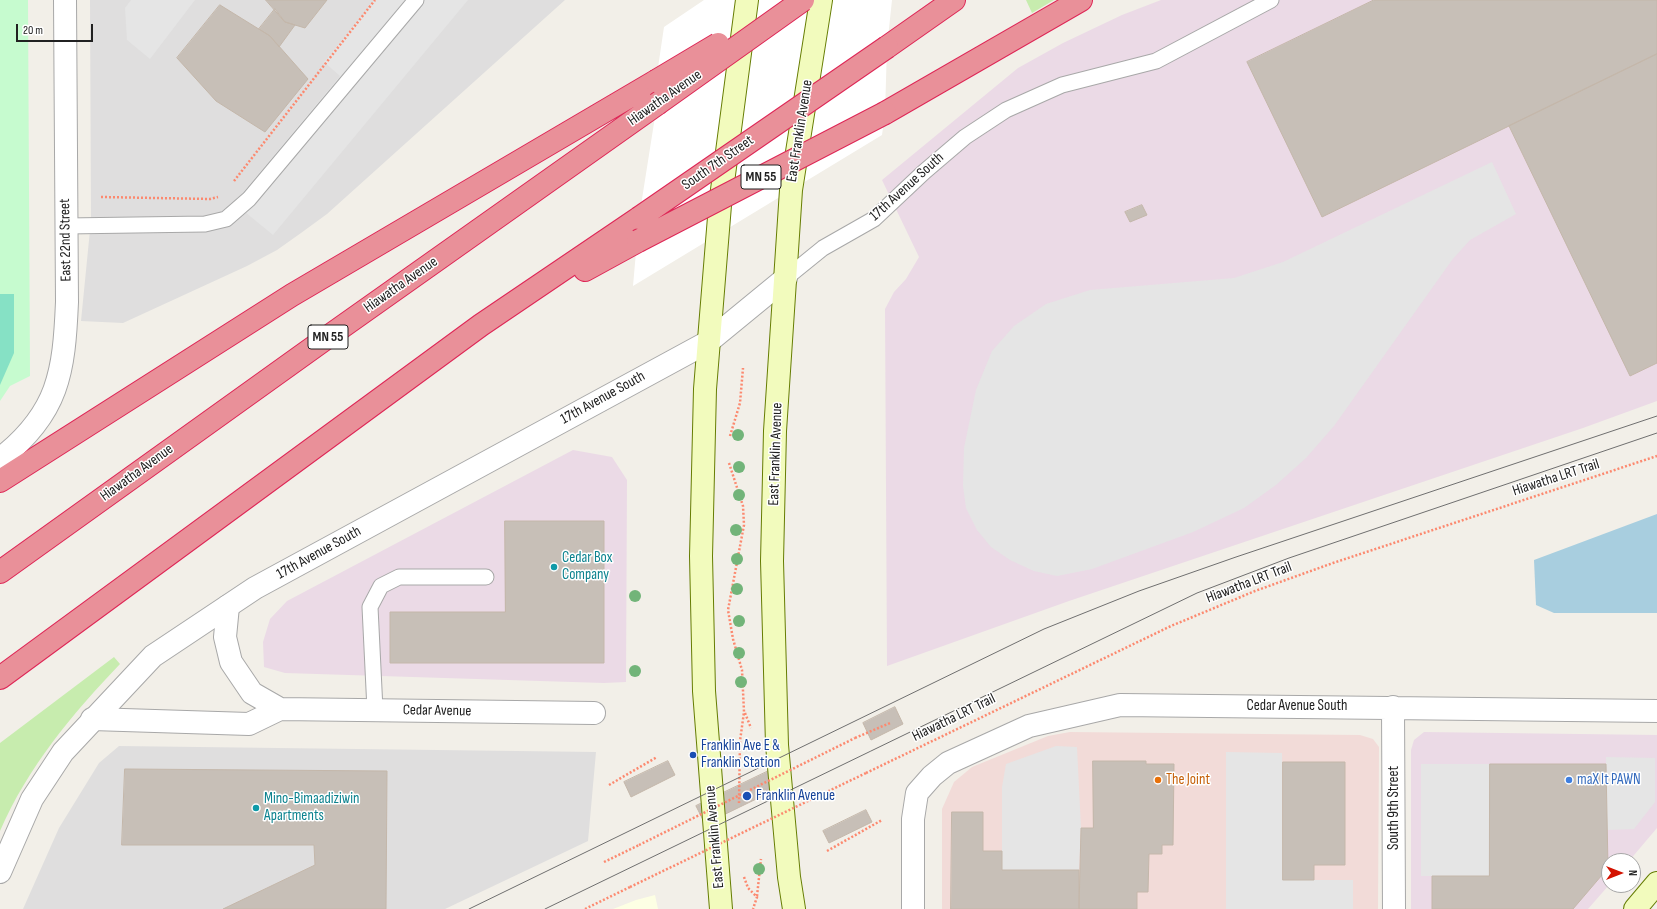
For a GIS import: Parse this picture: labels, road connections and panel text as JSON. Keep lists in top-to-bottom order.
{
  "streets": {
    "highway": ["Hiawatha Avenue", "South 7th Street", "MN 55"],
    "main road": ["East Franklin Avenue"],
    "street": [
      "17th Avenue South",
      "East 22nd Street",
      "Cedar Avenue South",
      "Cedar Avenue",
      "South 9th Street"
    ],
    "path": ["Hiawatha LRT Trail"]
  },
  "crossings": [
    ["East Franklin Avenue", "17th Avenue South"],
    ["South 7th Street", "MN 55"],
    ["17th Avenue South", "Cedar Avenue"],
    ["Cedar Avenue South", "South 9th Street"]
  ],
  "places": [
    "Cedar Box Company",
    "Franklin Ave E & Franklin Station",
    "The Joint",
    "maX It PAWN",
    "Franklin Avenue",
    "Mino-Bimaadiziwin Apartments"
  ],
  "scale_bar": "20 m",
  "north": "right"
}
